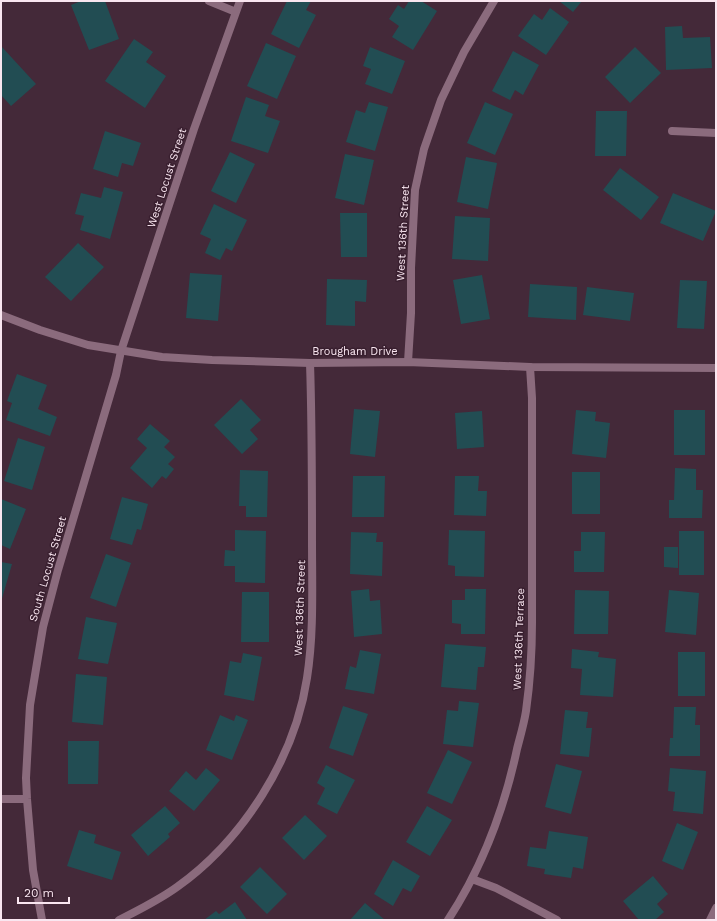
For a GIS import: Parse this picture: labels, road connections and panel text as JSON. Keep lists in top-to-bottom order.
{
  "streets": {
    "street": [
      "West Locust Street",
      "West 136th Street",
      "Brougham Drive",
      "South Locust Street",
      "West 136th Terrace"
    ]
  },
  "crossings": [
    ["West Locust Street", "Brougham Drive"],
    ["West Locust Street", "South Locust Street"],
    ["West 136th Street", "Brougham Drive"],
    ["Brougham Drive", "South Locust Street"],
    ["Brougham Drive", "West 136th Terrace"]
  ],
  "scale_bar": "20 m"
}
